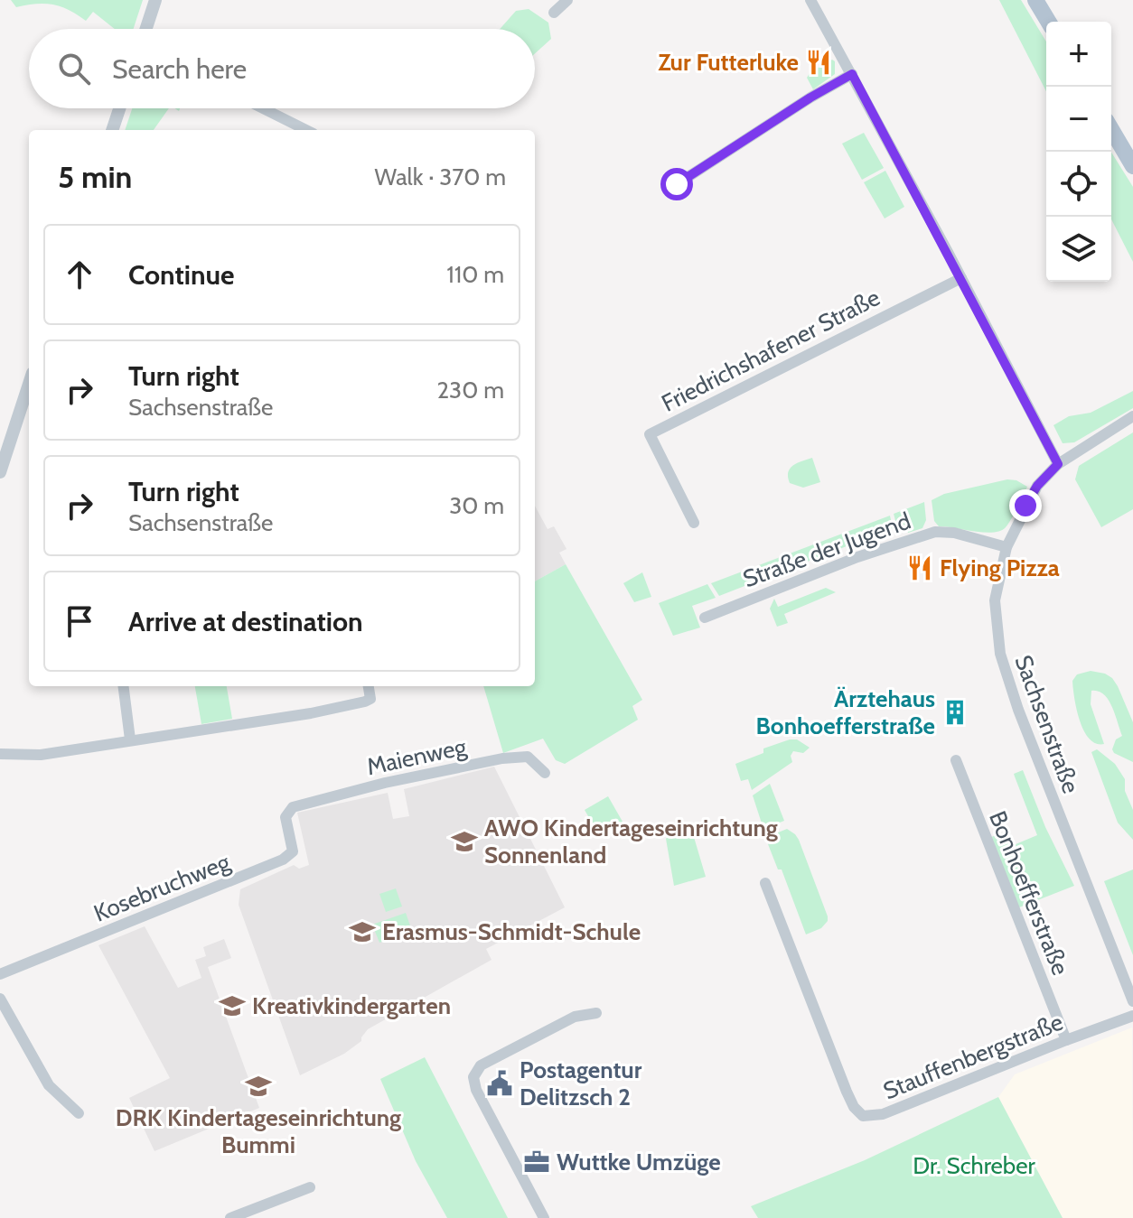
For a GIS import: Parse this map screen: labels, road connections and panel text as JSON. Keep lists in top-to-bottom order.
{
  "streets": {
    "street": [
      "Friedrichshafener Straße",
      "Straße der Jugend",
      "Sachsenstraße",
      "Maienweg",
      "Kosebruchweg",
      "Bonhoefferstraße",
      "Stauffenbergstraße"
    ]
  },
  "crossings": [
    ["Straße der Jugend", "Sachsenstraße"],
    ["Maienweg", "Kosebruchweg"],
    ["Bonhoefferstraße", "Stauffenbergstraße"]
  ],
  "parks": ["Dr. Schreber"],
  "places": {
    "restaurant": ["Zur Futterluke", "Flying Pizza"],
    "building": ["Ärztehaus Bonhoefferstraße"],
    "school or university": [
      "AWO Kindertageseinrichtung Sonnenland",
      "Erasmus-Schmidt-Schule",
      "Kreativkindergarten",
      "DRK Kindertageseinrichtung Bummi"
    ],
    "public building": ["Postagentur Delitzsch 2"],
    "office": ["Wuttke Umzüge"]
  },
  "page": {
    "map_buttons": ["+", "−"],
    "search": "Search here",
    "heading": ["5 min", "Walk · 370 m"],
    "list": [
      ["Continue", "110 m"],
      ["Turn right", "Sachsenstraße", "230 m"],
      ["Turn right", "Sachsenstraße", "30 m"],
      "Arrive at destination"
    ]
  }
}
